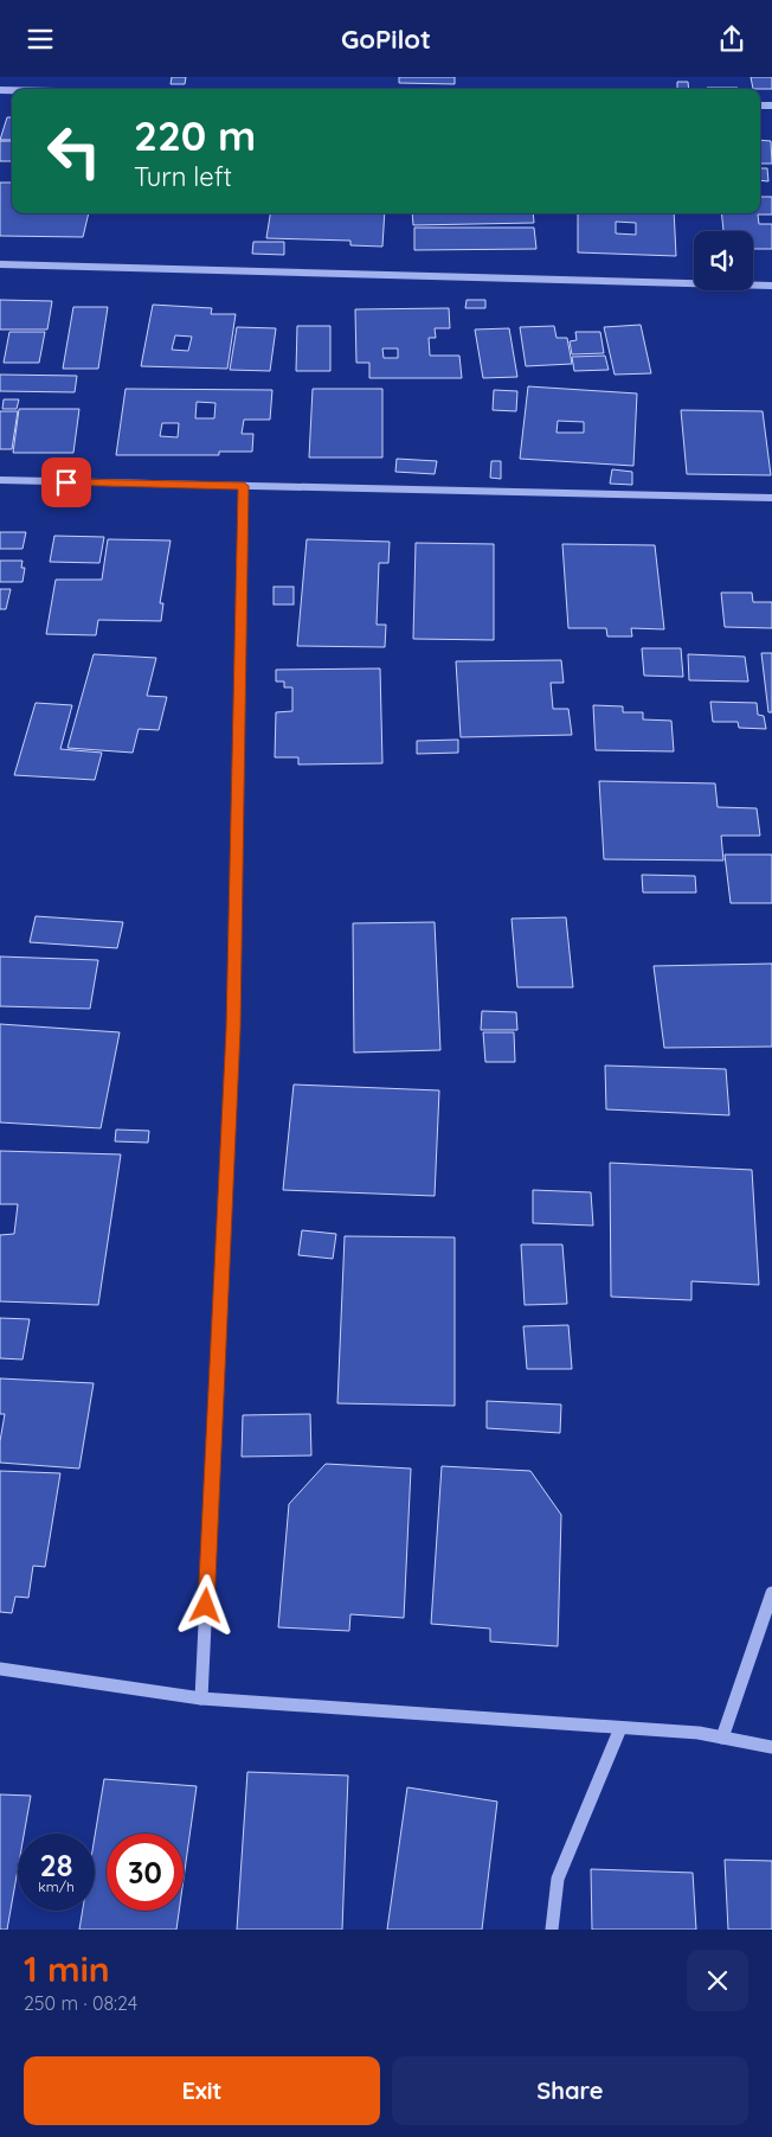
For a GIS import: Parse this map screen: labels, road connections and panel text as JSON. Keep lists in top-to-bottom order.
{
  "page": {
    "header": "GoPilot",
    "turn": ["220 m", "Turn left"],
    "speed": "28 km/h",
    "limit": "30",
    "heading": ["1 min", "250 m · 08:24"],
    "buttons": ["Exit", "Share"]
  }
}
